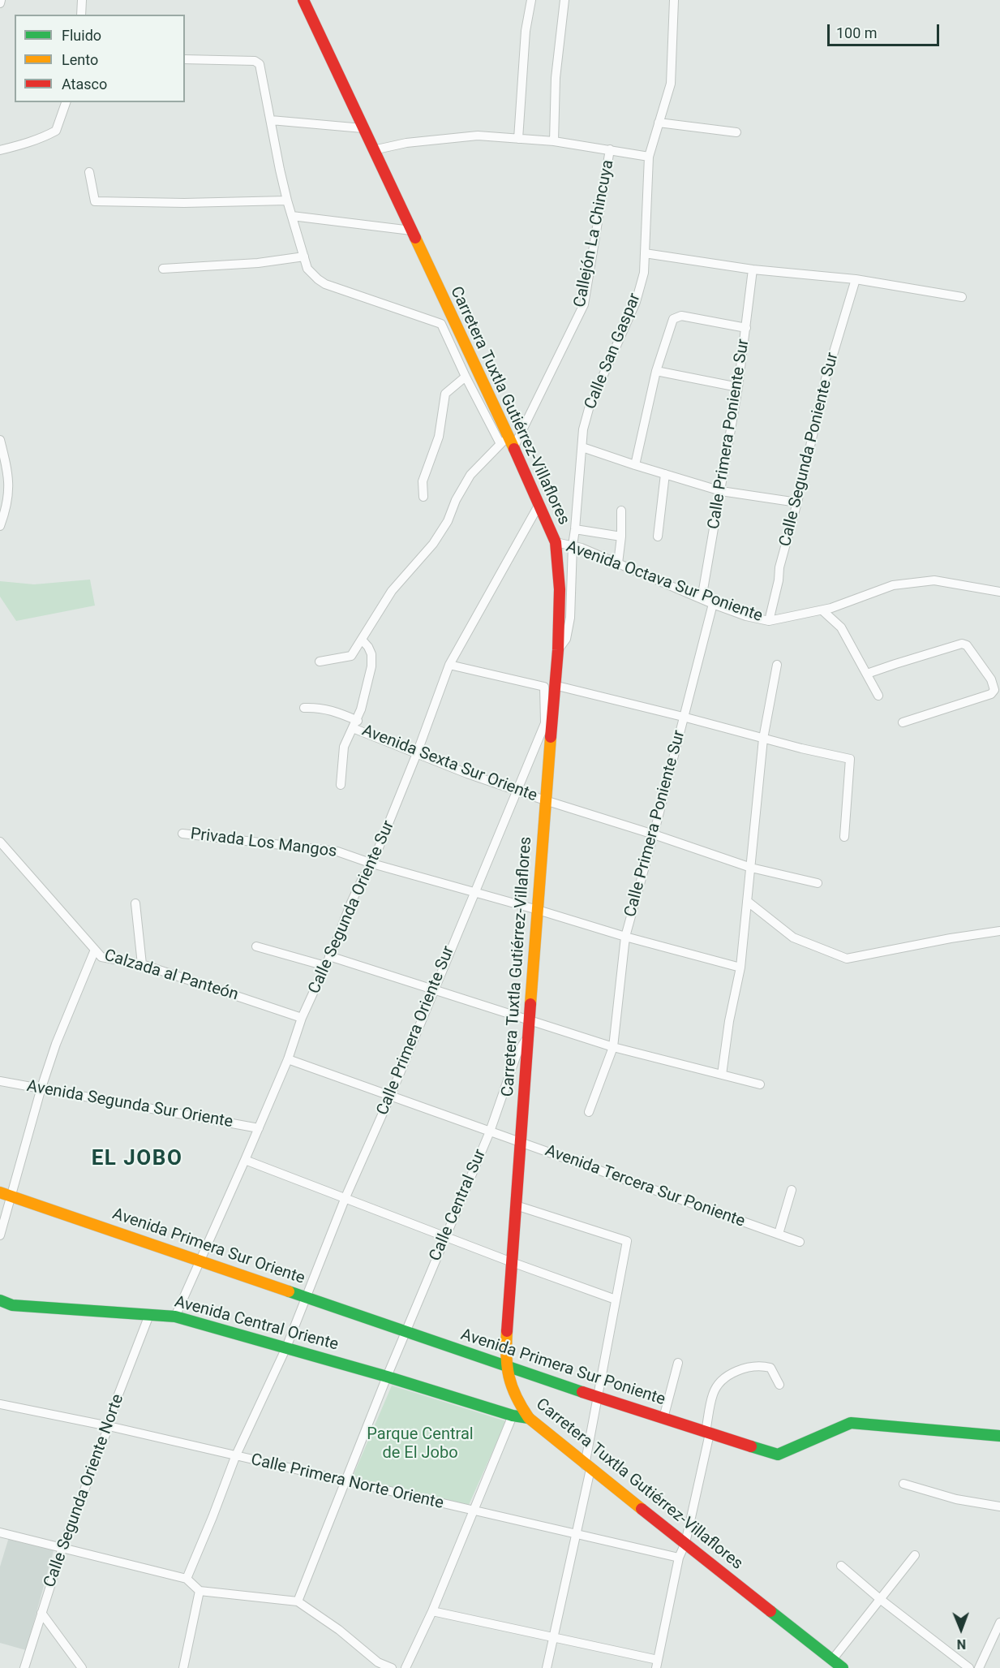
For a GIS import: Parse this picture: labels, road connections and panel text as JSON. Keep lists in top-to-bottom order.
{
  "streets": {
    "main road": [
      "Carretera Tuxtla Gutiérrez-Villaflores",
      "Avenida Primera Sur Oriente",
      "Avenida Central Oriente",
      "Avenida Primera Sur Poniente"
    ],
    "street": [
      "Callejón La Chincuya",
      "Calle San Gaspar",
      "Calle Primera Poniente Sur",
      "Calle Segunda Poniente Sur",
      "Avenida Octava Sur Poniente",
      "Avenida Sexta Sur Oriente",
      "Privada Los Mangos",
      "Calle Segunda Oriente Sur",
      "Calzada al Panteón",
      "Calle Primera Oriente Sur",
      "Avenida Segunda Sur Oriente",
      "Avenida Tercera Sur Poniente",
      "Calle Central Sur",
      "Calle Primera Norte Oriente",
      "Calle Segunda Oriente Norte"
    ]
  },
  "crossings": [
    ["Callejón La Chincuya", "Carretera Tuxtla Gutiérrez-Villaflores"],
    ["Calle San Gaspar", "Carretera Tuxtla Gutiérrez-Villaflores"],
    ["Calle San Gaspar", "Avenida Octava Sur Poniente"],
    ["Carretera Tuxtla Gutiérrez-Villaflores", "Avenida Octava Sur Poniente"],
    ["Carretera Tuxtla Gutiérrez-Villaflores", "Avenida Sexta Sur Oriente"],
    ["Carretera Tuxtla Gutiérrez-Villaflores", "Privada Los Mangos"],
    ["Carretera Tuxtla Gutiérrez-Villaflores", "Calle Segunda Oriente Sur"],
    ["Carretera Tuxtla Gutiérrez-Villaflores", "Calle Primera Oriente Sur"],
    ["Carretera Tuxtla Gutiérrez-Villaflores", "Avenida Tercera Sur Poniente"],
    ["Carretera Tuxtla Gutiérrez-Villaflores", "Calle Central Sur"],
    ["Carretera Tuxtla Gutiérrez-Villaflores", "Avenida Central Oriente"],
    ["Carretera Tuxtla Gutiérrez-Villaflores", "Avenida Primera Sur Poniente"],
    ["Calle Primera Poniente Sur", "Avenida Octava Sur Poniente"],
    ["Calle Primera Poniente Sur", "Avenida Sexta Sur Oriente"],
    ["Calle Primera Poniente Sur", "Privada Los Mangos"],
    ["Calle Segunda Poniente Sur", "Avenida Octava Sur Poniente"],
    ["Avenida Sexta Sur Oriente", "Calle Segunda Oriente Sur"],
    ["Avenida Sexta Sur Oriente", "Calle Primera Oriente Sur"],
    ["Privada Los Mangos", "Calle Segunda Oriente Sur"],
    ["Privada Los Mangos", "Calle Primera Oriente Sur"],
    ["Calle Segunda Oriente Sur", "Calzada al Panteón"],
    ["Calle Segunda Oriente Sur", "Avenida Segunda Sur Oriente"],
    ["Calle Segunda Oriente Sur", "Avenida Tercera Sur Poniente"],
    ["Calle Segunda Oriente Sur", "Avenida Primera Sur Oriente"],
    ["Calle Segunda Oriente Sur", "Avenida Central Oriente"],
    ["Calle Primera Oriente Sur", "Avenida Tercera Sur Poniente"],
    ["Calle Primera Oriente Sur", "Avenida Primera Sur Oriente"],
    ["Calle Primera Oriente Sur", "Avenida Central Oriente"],
    ["Calle Primera Oriente Sur", "Calle Primera Norte Oriente"],
    ["Avenida Tercera Sur Poniente", "Calle Central Sur"],
    ["Calle Central Sur", "Avenida Primera Sur Oriente"],
    ["Calle Central Sur", "Avenida Central Oriente"],
    ["Calle Central Sur", "Avenida Primera Sur Poniente"],
    ["Calle Central Sur", "Calle Primera Norte Oriente"],
    ["Avenida Primera Sur Oriente", "Avenida Primera Sur Poniente"],
    ["Avenida Central Oriente", "Calle Segunda Oriente Norte"],
    ["Calle Primera Norte Oriente", "Calle Segunda Oriente Norte"]
  ],
  "districts": ["EL JOBO"],
  "parks": ["Parque Central de El Jobo"],
  "legend": ["Fluido", "Lento", "Atasco"],
  "scale_bar": "100 m",
  "north": "bottom"
}
